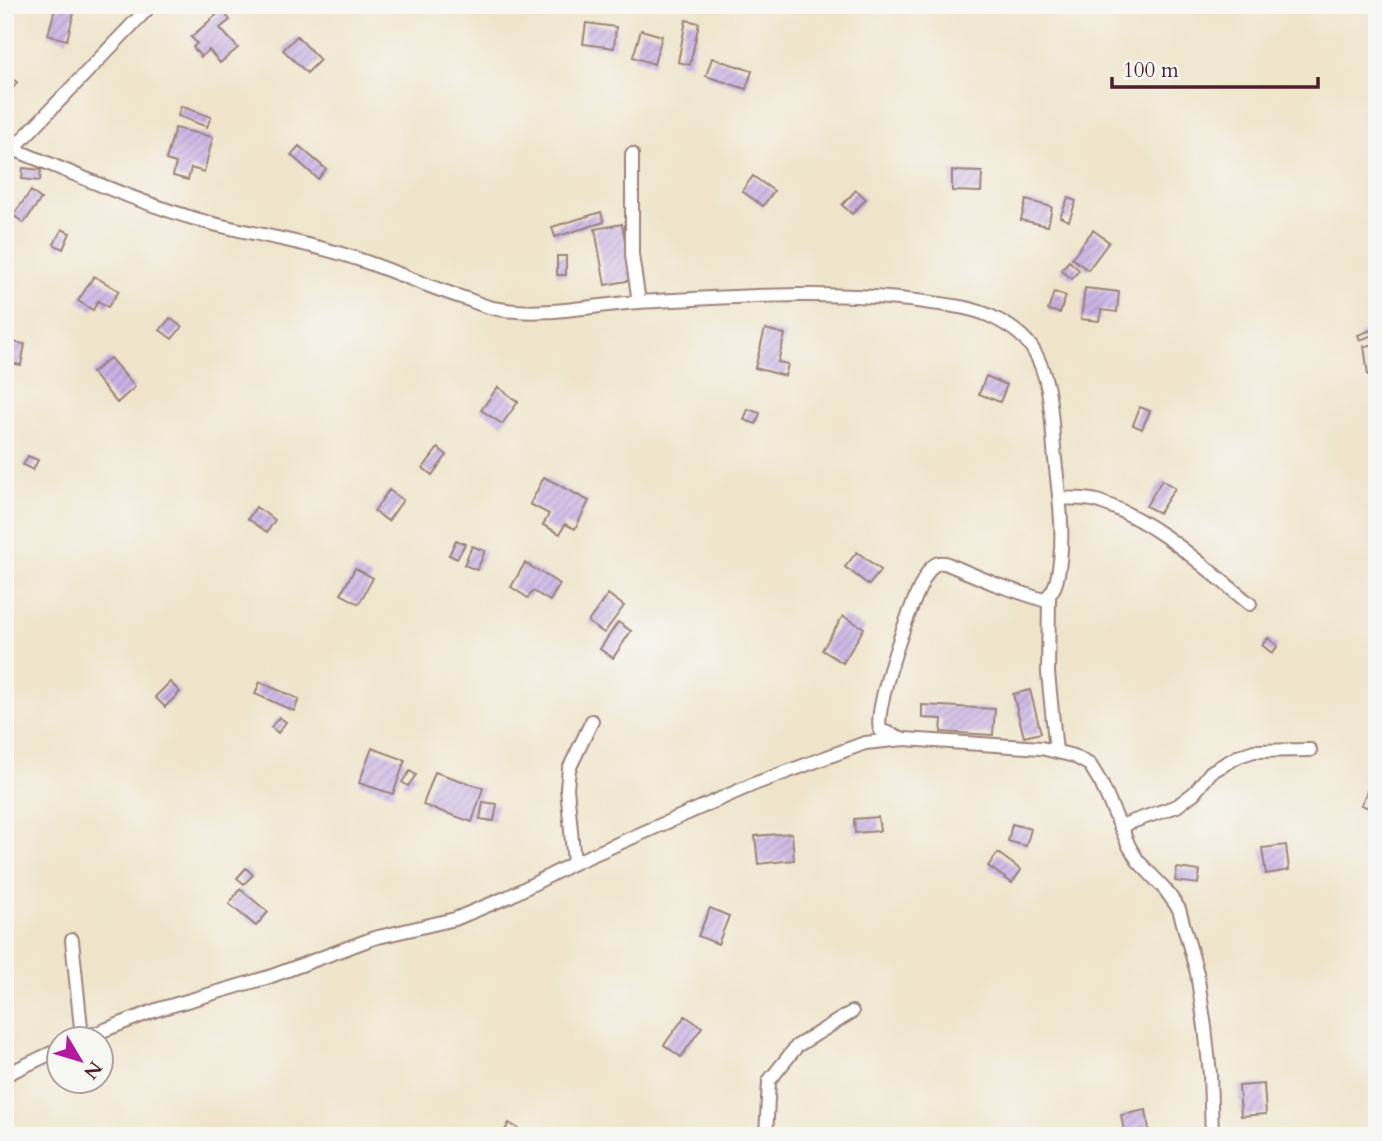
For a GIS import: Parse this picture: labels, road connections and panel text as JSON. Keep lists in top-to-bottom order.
{
  "scale_bar": "100 m",
  "north": "bottom right"
}
